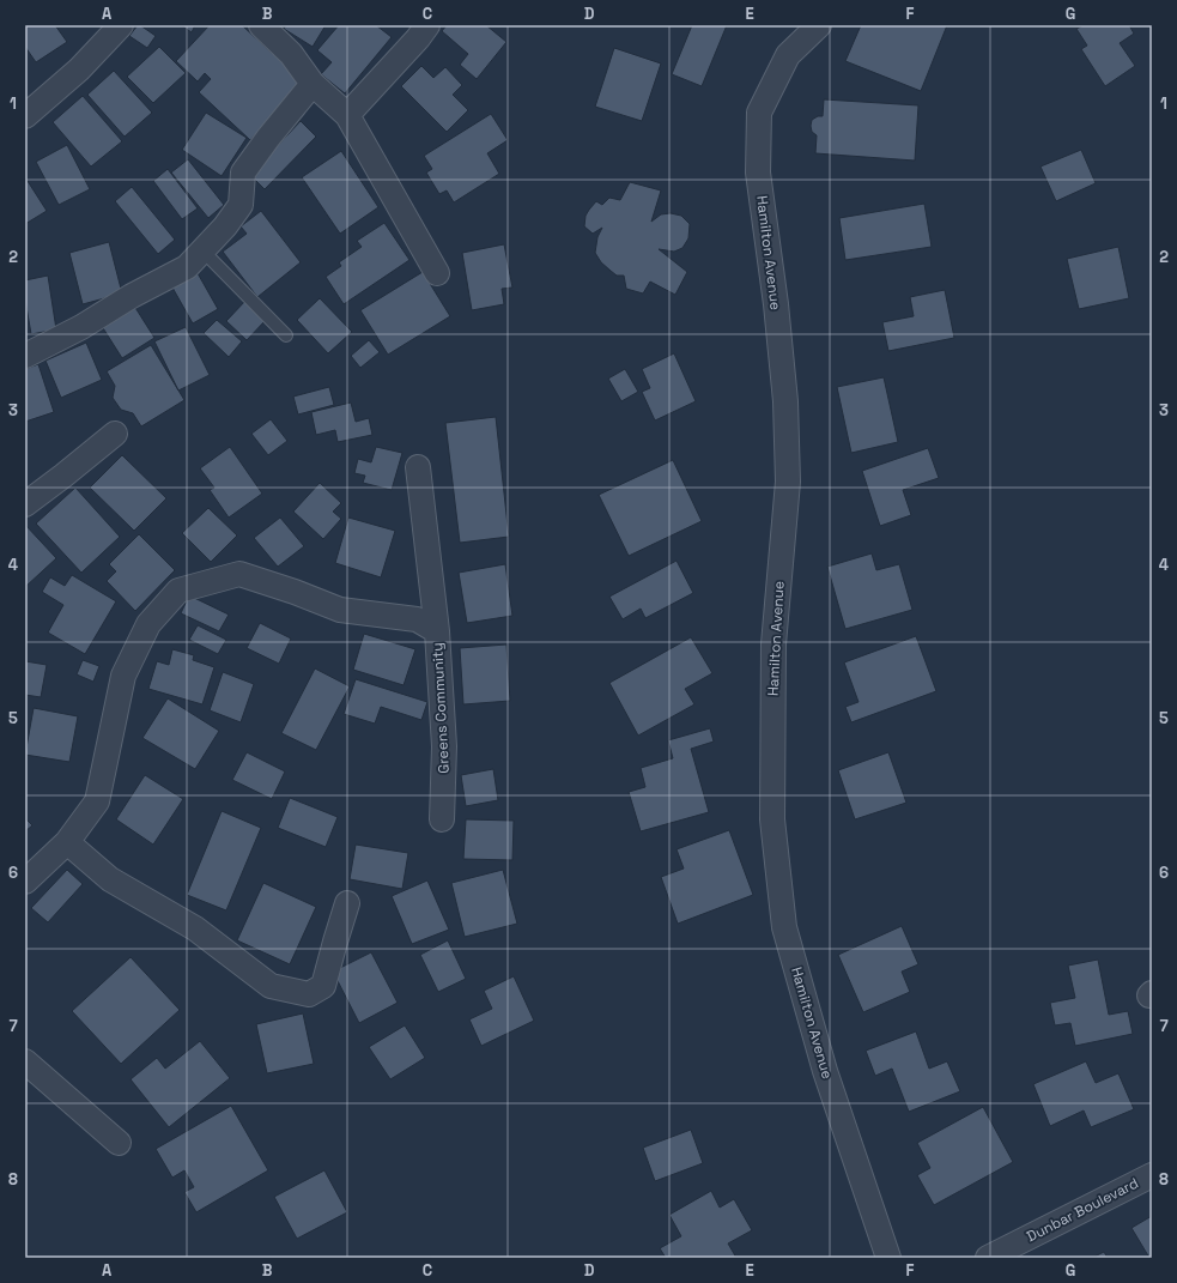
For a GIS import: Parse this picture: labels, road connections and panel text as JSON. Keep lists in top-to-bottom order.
{
  "streets": {
    "street": ["Hamilton Avenue", "Greens Community", "Dunbar Boulevard"]
  },
  "grid": {
    "columns": [
      "A",
      "B",
      "C",
      "D",
      "E",
      "F",
      "G"
    ],
    "rows": [
      "1",
      "2",
      "3",
      "4",
      "5",
      "6",
      "7",
      "8"
    ]
  }
}
